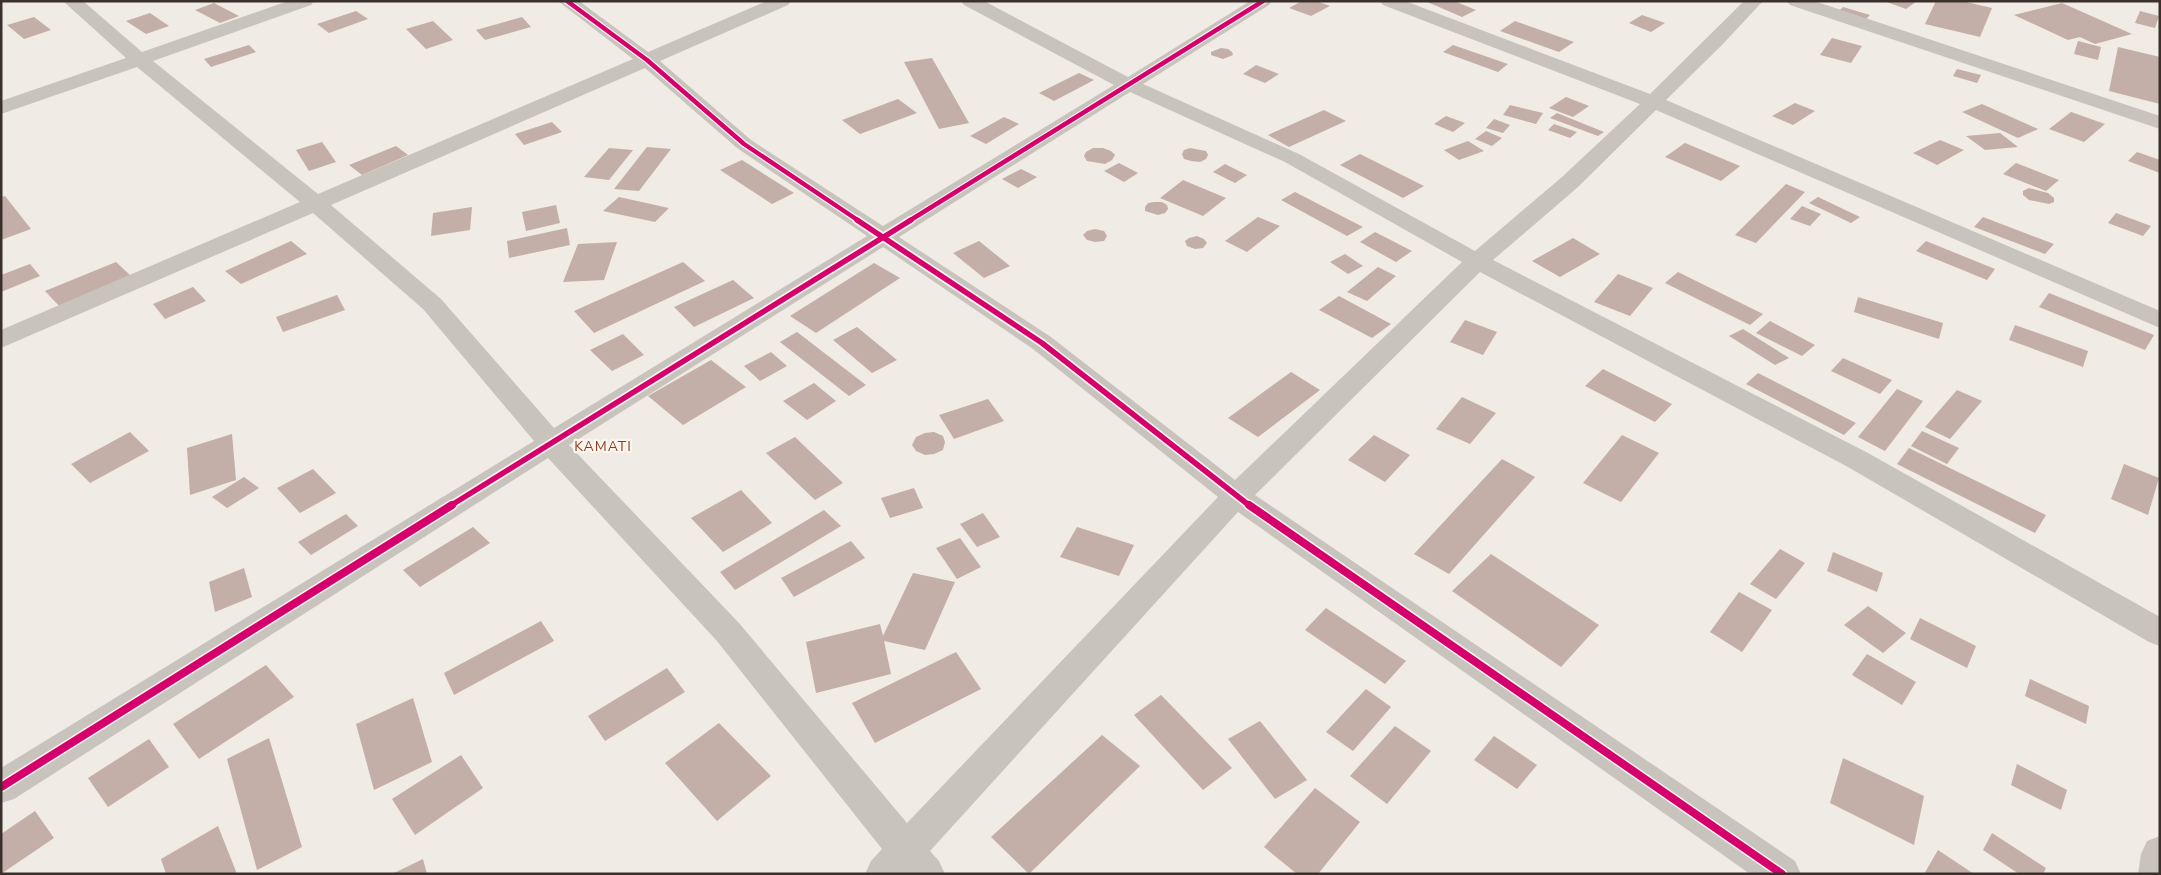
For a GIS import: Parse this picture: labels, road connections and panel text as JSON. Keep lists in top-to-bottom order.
{
  "districts": ["KAMATI"]
}
